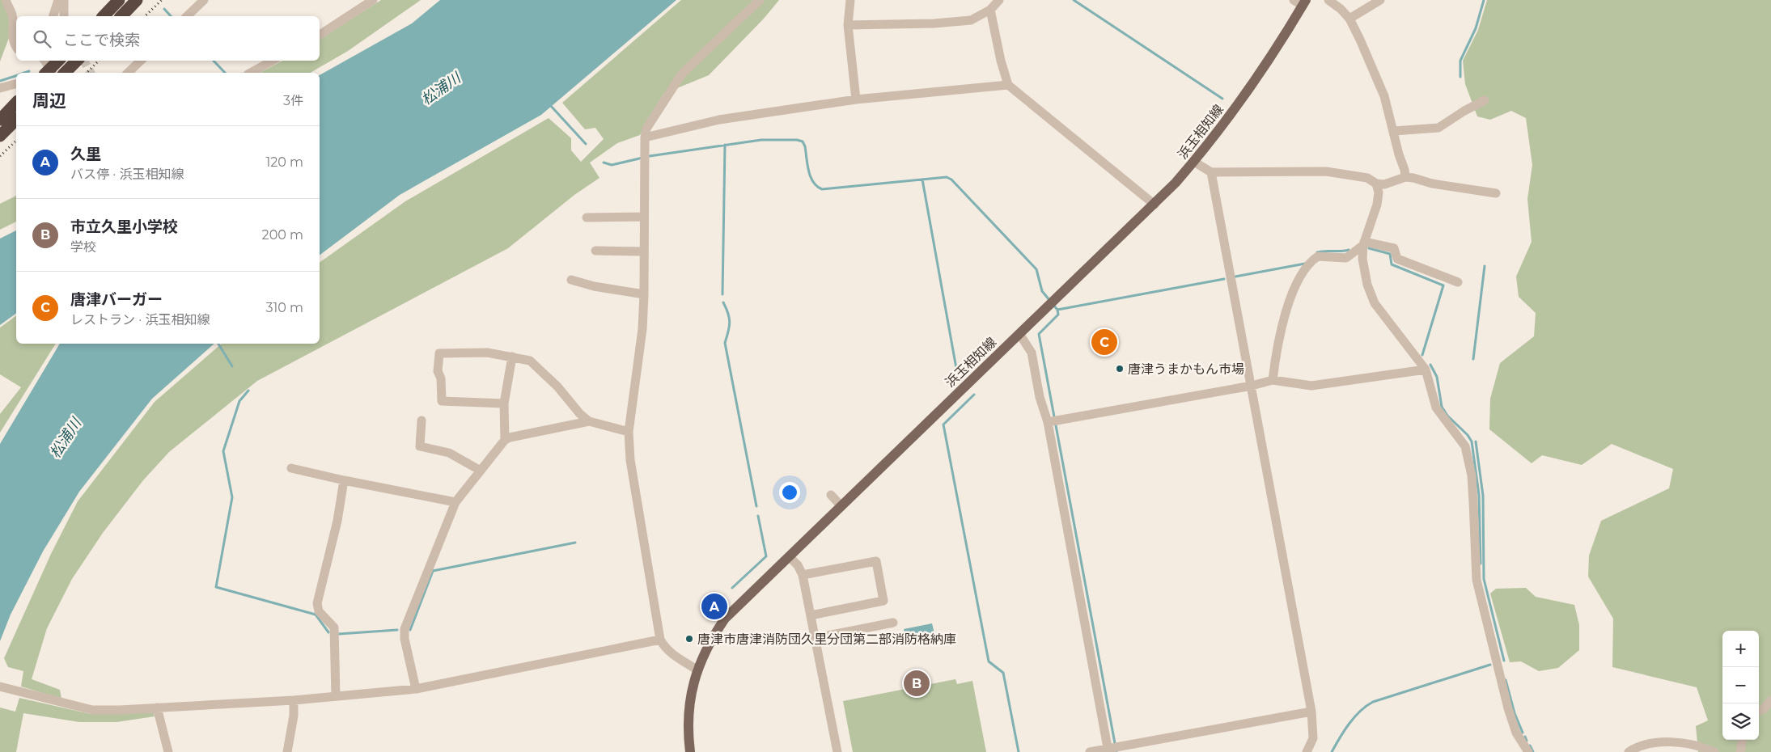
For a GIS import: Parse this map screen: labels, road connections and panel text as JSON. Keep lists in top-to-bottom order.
{
  "streets": {
    "main road": ["浜玉相知線"]
  },
  "water": ["松浦川"],
  "places": ["唐津うまかもん市場", "唐津市唐津消防団久里分団第二部消防格納庫"],
  "page": {
    "search": "ここで検索",
    "heading": ["周辺", "3件"],
    "list": [
      {
        "mark": "A",
        "name": "久里",
        "note": "バス停 · 浜玉相知線",
        "value": "120 m"
      },
      {
        "mark": "B",
        "name": "市立久里小学校",
        "note": "学校",
        "value": "200 m"
      },
      {
        "mark": "C",
        "name": "唐津バーガー",
        "note": "レストラン · 浜玉相知線",
        "value": "310 m"
      }
    ],
    "pins": ["C", "A", "B"],
    "map_buttons": ["+", "−"]
  }
}
